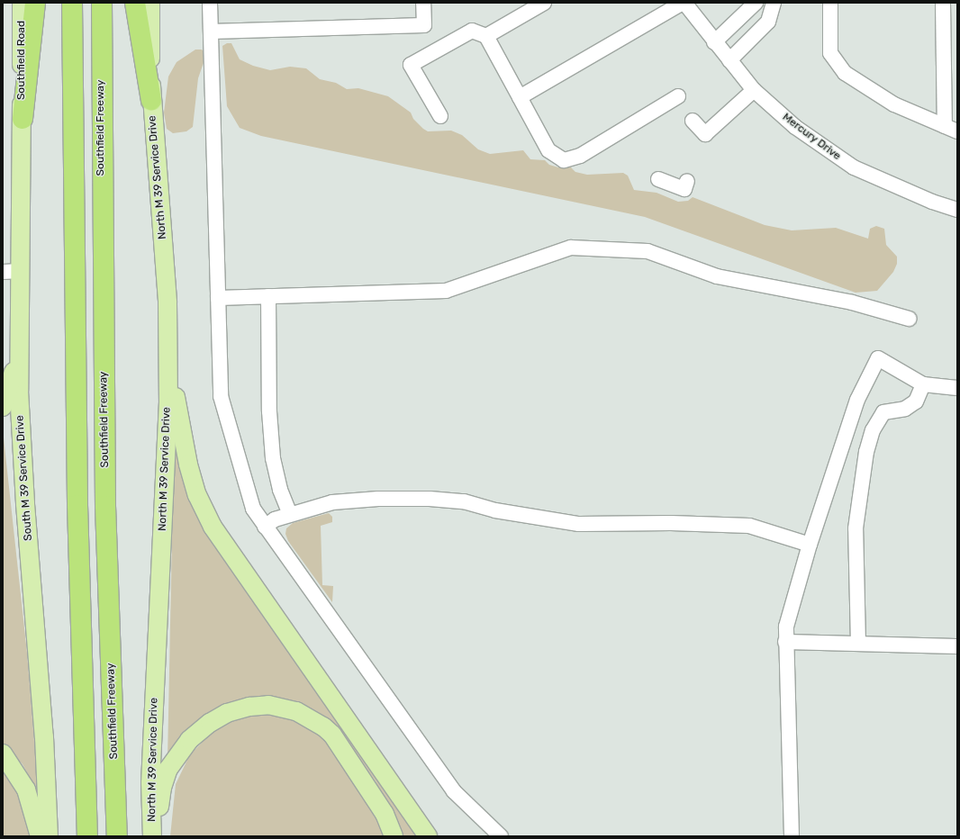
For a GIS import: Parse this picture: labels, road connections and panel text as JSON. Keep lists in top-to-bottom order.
{
  "streets": {
    "highway": ["Southfield Freeway"],
    "main road": ["Southfield Road", "North M 39 Service Drive", "South M 39 Service Drive"],
    "street": ["Mercury Drive"]
  },
  "crossings": [
    ["Southfield Road", "South M 39 Service Drive"]
  ]
}
